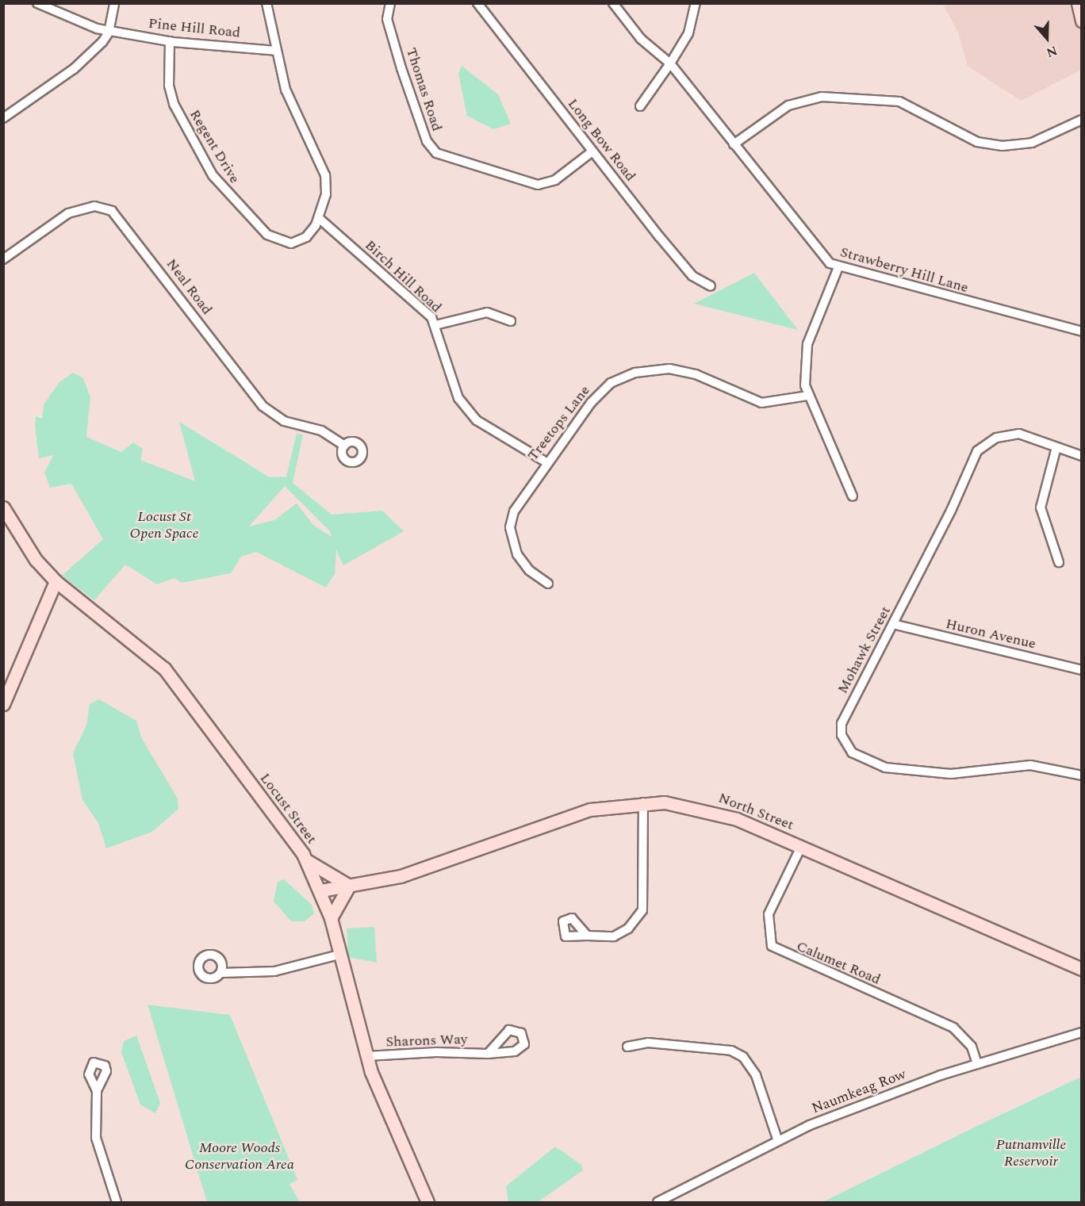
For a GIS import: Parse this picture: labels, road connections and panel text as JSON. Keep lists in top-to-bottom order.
{
  "streets": {
    "main road": ["Locust Street", "North Street"],
    "street": [
      "Pine Hill Road",
      "Thomas Road",
      "Long Bow Road",
      "Regent Drive",
      "Strawberry Hill Lane",
      "Birch Hill Road",
      "Neal Road",
      "Treetops Lane",
      "Huron Avenue",
      "Mohawk Street",
      "Calumet Road",
      "Sharons Way",
      "Naumkeag Row"
    ]
  },
  "crossings": [
    ["Pine Hill Road", "Regent Drive"],
    ["Thomas Road", "Long Bow Road"],
    ["Regent Drive", "Birch Hill Road"],
    ["Birch Hill Road", "Treetops Lane"],
    ["Huron Avenue", "Mohawk Street"],
    ["Locust Street", "North Street"],
    ["Locust Street", "Sharons Way"],
    ["North Street", "Calumet Road"],
    ["Calumet Road", "Naumkeag Row"]
  ],
  "parks": ["Locust St Open Space", "Putnamville Reservoir", "Moore Woods Conservation Area"],
  "north": "bottom"
}
